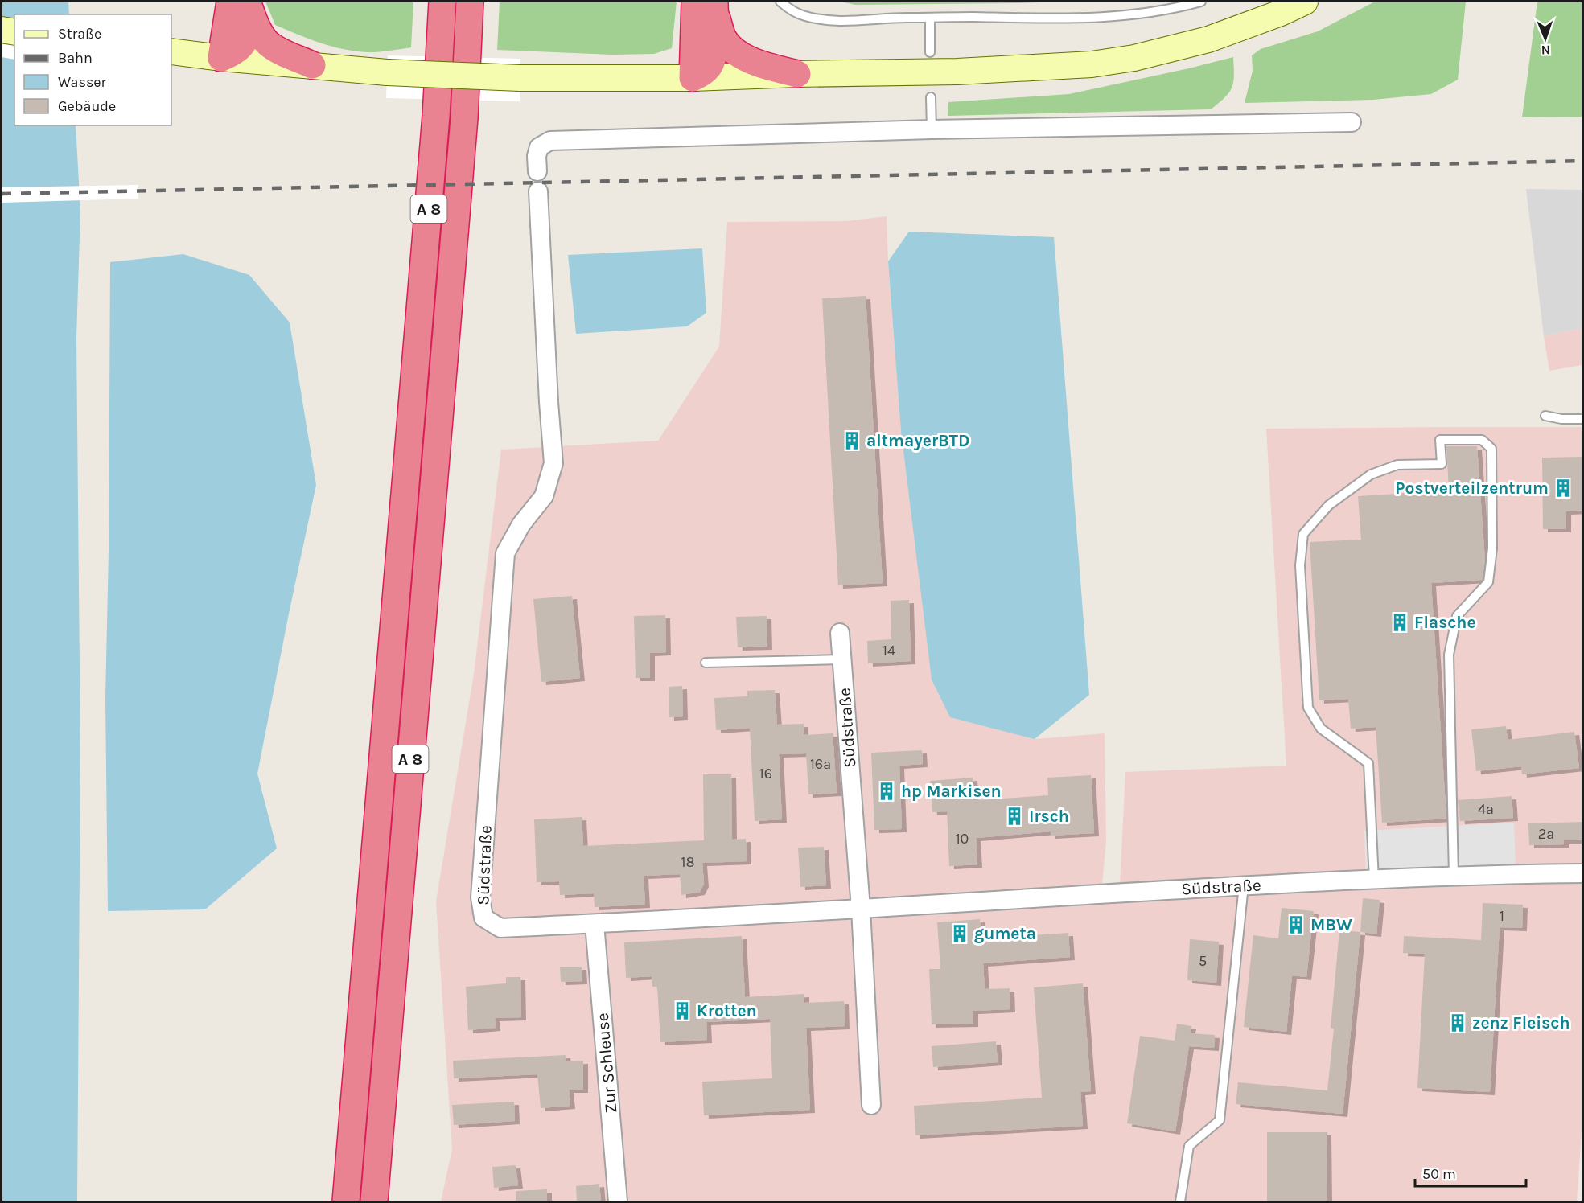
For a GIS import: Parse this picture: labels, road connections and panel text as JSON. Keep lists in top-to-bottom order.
{
  "streets": {
    "highway": ["A 8"],
    "street": ["Südstraße", "Zur Schleuse"]
  },
  "crossings": [
    ["Südstraße", "Zur Schleuse"]
  ],
  "places": {
    "building": [
      "altmayerBTD",
      "Postverteilzentrum",
      "Flasche",
      "hp Markisen",
      "Irsch",
      "MBW",
      "gumeta",
      "Krotten",
      "zenz Fleisch"
    ]
  },
  "house_numbers": [
    "14",
    "16a",
    "16",
    "4a",
    "2a",
    "10",
    "18",
    "1",
    "5"
  ],
  "legend": [
    "Straße",
    "Bahn",
    "Wasser",
    "Gebäude"
  ],
  "scale_bar": "50 m",
  "north": "bottom"
}
